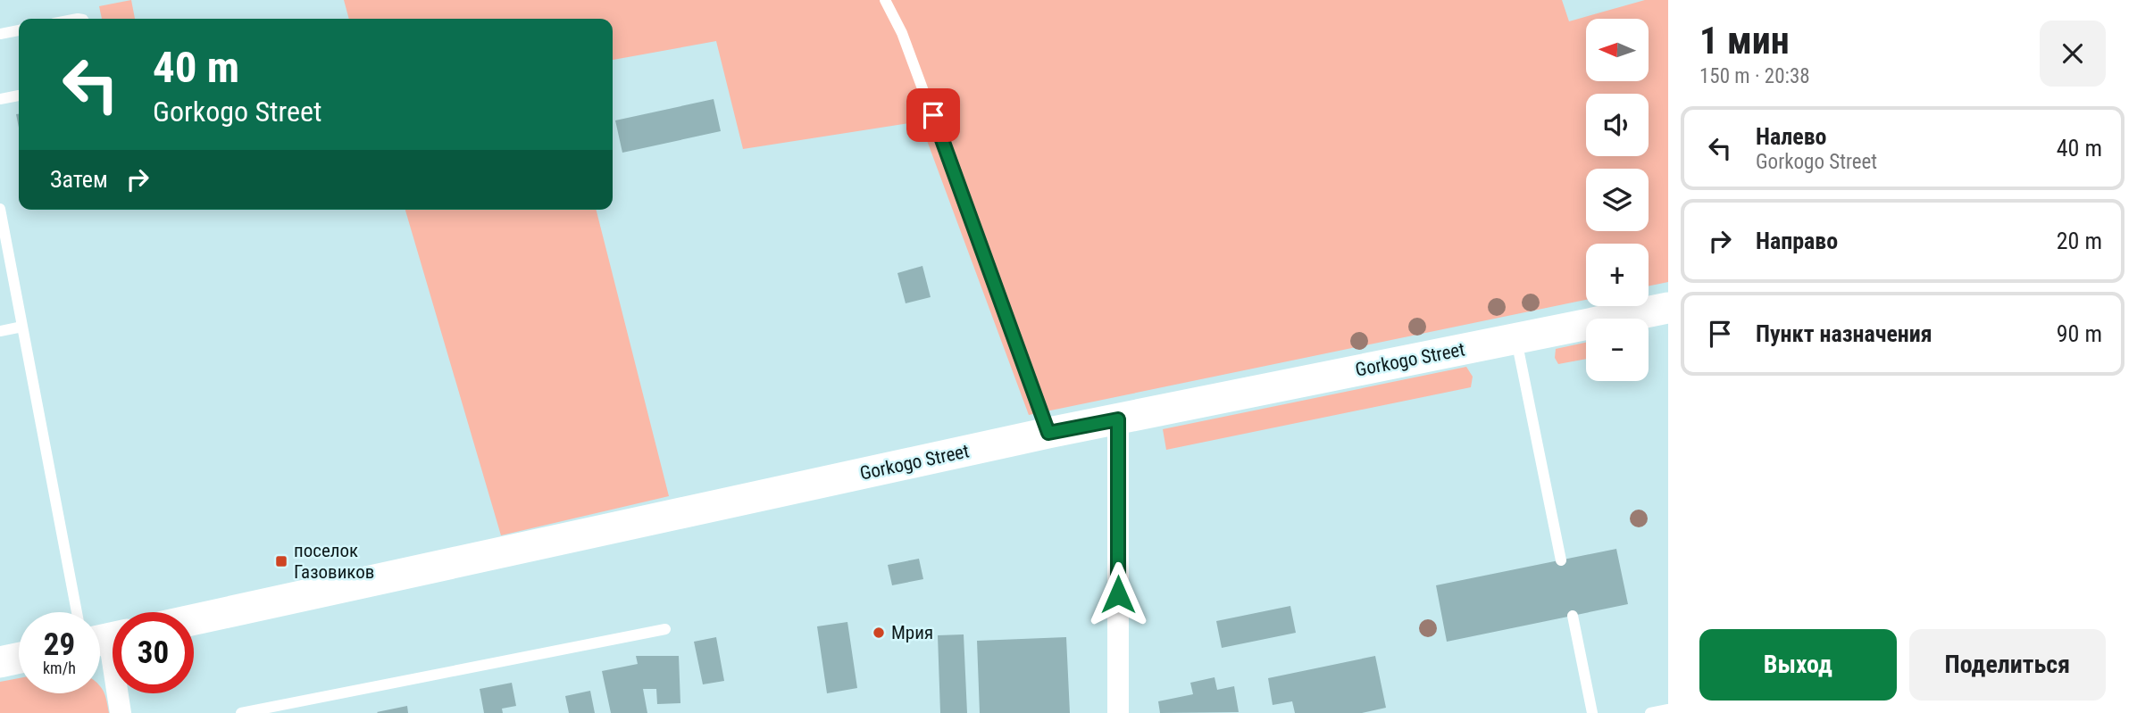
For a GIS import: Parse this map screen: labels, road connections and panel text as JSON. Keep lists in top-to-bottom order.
{
  "streets": {
    "main road": ["Gorkogo Street"]
  },
  "places": {
    "transit": ["поселок Газовиков"],
    "other": ["Мрия"]
  },
  "north": "left",
  "page": {
    "heading": ["1 мин", "150 m · 20:38"],
    "map_buttons": ["+", "−"],
    "turn": ["40 m", "Gorkogo Street"],
    "list": [
      {
        "name": "Налево",
        "note": "Gorkogo Street",
        "value": "40 m"
      },
      {
        "name": "Направо",
        "value": "20 m"
      },
      {
        "name": "Пункт назначения",
        "value": "90 m"
      }
    ],
    "then": "Затем",
    "speed": "29 km/h",
    "limit": "30",
    "buttons": ["Выход", "Поделиться"]
  }
}
